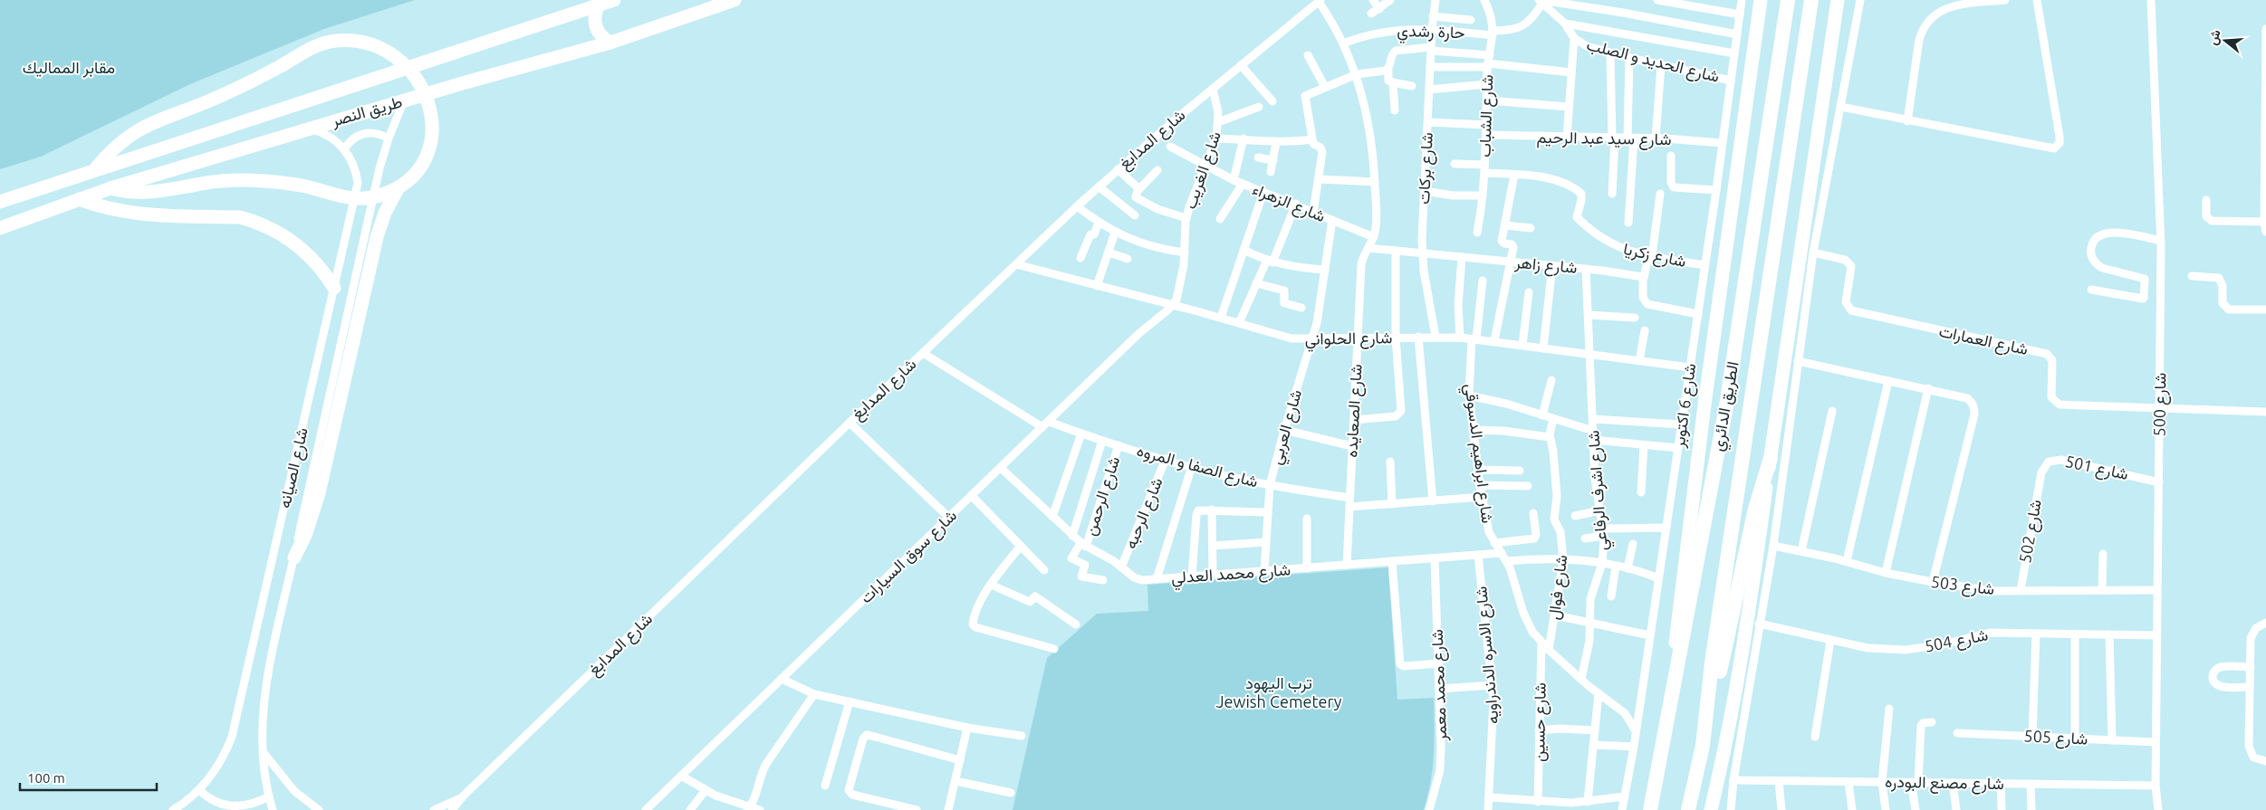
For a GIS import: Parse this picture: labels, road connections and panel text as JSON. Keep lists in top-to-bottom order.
{
  "streets": {
    "highway": ["طريق النصر", "الطريق الدائري"],
    "street": [
      "حارة رشدي",
      "شارع الحديد و الصلب",
      "شارع الشباب",
      "شارع سيد عبد الرحيم",
      "شارع المدابغ",
      "شارع بركات",
      "شارع الغريب",
      "شارع الزهراء",
      "شارع زكريا",
      "شارع زاهر",
      "شارع الحلواني",
      "شارع العمارات",
      "شارع 500",
      "شارع 6 اكتوبر",
      "شارع الصعايده",
      "شارع العربي",
      "شارع ابراهيم الدسوقي",
      "شارع الصفا و المروه",
      "شارع الصيانه",
      "شارع 501",
      "شارع اشرف الرفاعي",
      "شارع الرحمن",
      "شارع الرحبه",
      "شارع 502",
      "شارع سوق السيارات",
      "شارع محمد العدلي",
      "شارع 503",
      "شارع فوال",
      "شارع 504",
      "شارع الاسره الدندراويه",
      "شارع محمد معمر",
      "شارع حسين",
      "شارع 505",
      "شارع مصنع البودره"
    ]
  },
  "crossings": [
    ["حارة رشدي", "شارع الحديد و الصلب"],
    ["حارة رشدي", "شارع الشباب"],
    ["حارة رشدي", "شارع بركات"],
    ["حارة رشدي", "شارع الصعايده"],
    ["شارع الحديد و الصلب", "شارع 6 اكتوبر"],
    ["طريق النصر", "شارع الصيانه"],
    ["شارع الشباب", "شارع سيد عبد الرحيم"],
    ["شارع الشباب", "شارع زكريا"],
    ["شارع سيد عبد الرحيم", "شارع 6 اكتوبر"],
    ["شارع المدابغ", "شارع الغريب"],
    ["شارع المدابغ", "شارع الحلواني"],
    ["شارع المدابغ", "شارع الصعايده"],
    ["شارع المدابغ", "شارع الصفا و المروه"],
    ["شارع بركات", "شارع زاهر"],
    ["شارع بركات", "شارع الحلواني"],
    ["شارع الغريب", "شارع الزهراء"],
    ["شارع الغريب", "شارع الحلواني"],
    ["شارع الغريب", "شارع سوق السيارات"],
    ["شارع الزهراء", "شارع الصعايده"],
    ["شارع الزهراء", "شارع العربي"],
    ["شارع زكريا", "شارع 6 اكتوبر"],
    ["شارع زاهر", "شارع الصعايده"],
    ["شارع زاهر", "شارع اشرف الرفاعي"],
    ["شارع الحلواني", "شارع 6 اكتوبر"],
    ["شارع الحلواني", "شارع الصعايده"],
    ["شارع الحلواني", "شارع العربي"],
    ["شارع الحلواني", "شارع ابراهيم الدسوقي"],
    ["شارع الحلواني", "شارع اشرف الرفاعي"],
    ["شارع الحلواني", "شارع سوق السيارات"],
    ["شارع العمارات", "شارع 500"],
    ["شارع 500", "شارع 501"],
    ["شارع 500", "شارع 503"],
    ["شارع 500", "شارع 504"],
    ["شارع 500", "شارع 505"],
    ["شارع 500", "شارع مصنع البودره"],
    ["شارع 6 اكتوبر", "شارع ابراهيم الدسوقي"],
    ["شارع الصعايده", "شارع الصفا و المروه"],
    ["شارع الصعايده", "شارع محمد العدلي"],
    ["شارع العربي", "شارع الصفا و المروه"],
    ["شارع العربي", "شارع محمد العدلي"],
    ["شارع ابراهيم الدسوقي", "شارع الصفا و المروه"],
    ["شارع ابراهيم الدسوقي", "شارع اشرف الرفاعي"],
    ["شارع ابراهيم الدسوقي", "شارع محمد العدلي"],
    ["شارع ابراهيم الدسوقي", "شارع فوال"],
    ["شارع ابراهيم الدسوقي", "شارع حسين"],
    ["شارع الصفا و المروه", "شارع الرحمن"],
    ["شارع الصفا و المروه", "شارع الرحبه"],
    ["شارع الصفا و المروه", "شارع سوق السيارات"],
    ["شارع 501", "شارع 502"],
    ["شارع الرحمن", "شارع محمد العدلي"],
    ["شارع الرحبه", "شارع محمد العدلي"],
    ["شارع 502", "شارع 503"],
    ["شارع سوق السيارات", "شارع محمد العدلي"],
    ["شارع محمد العدلي", "شارع الاسره الدندراويه"],
    ["شارع محمد العدلي", "شارع محمد معمر"]
  ],
  "parks": ["مقابر المماليك", "ترب اليهود Jewish Cemetery"],
  "scale_bar": "100 m",
  "north": "left"
}
